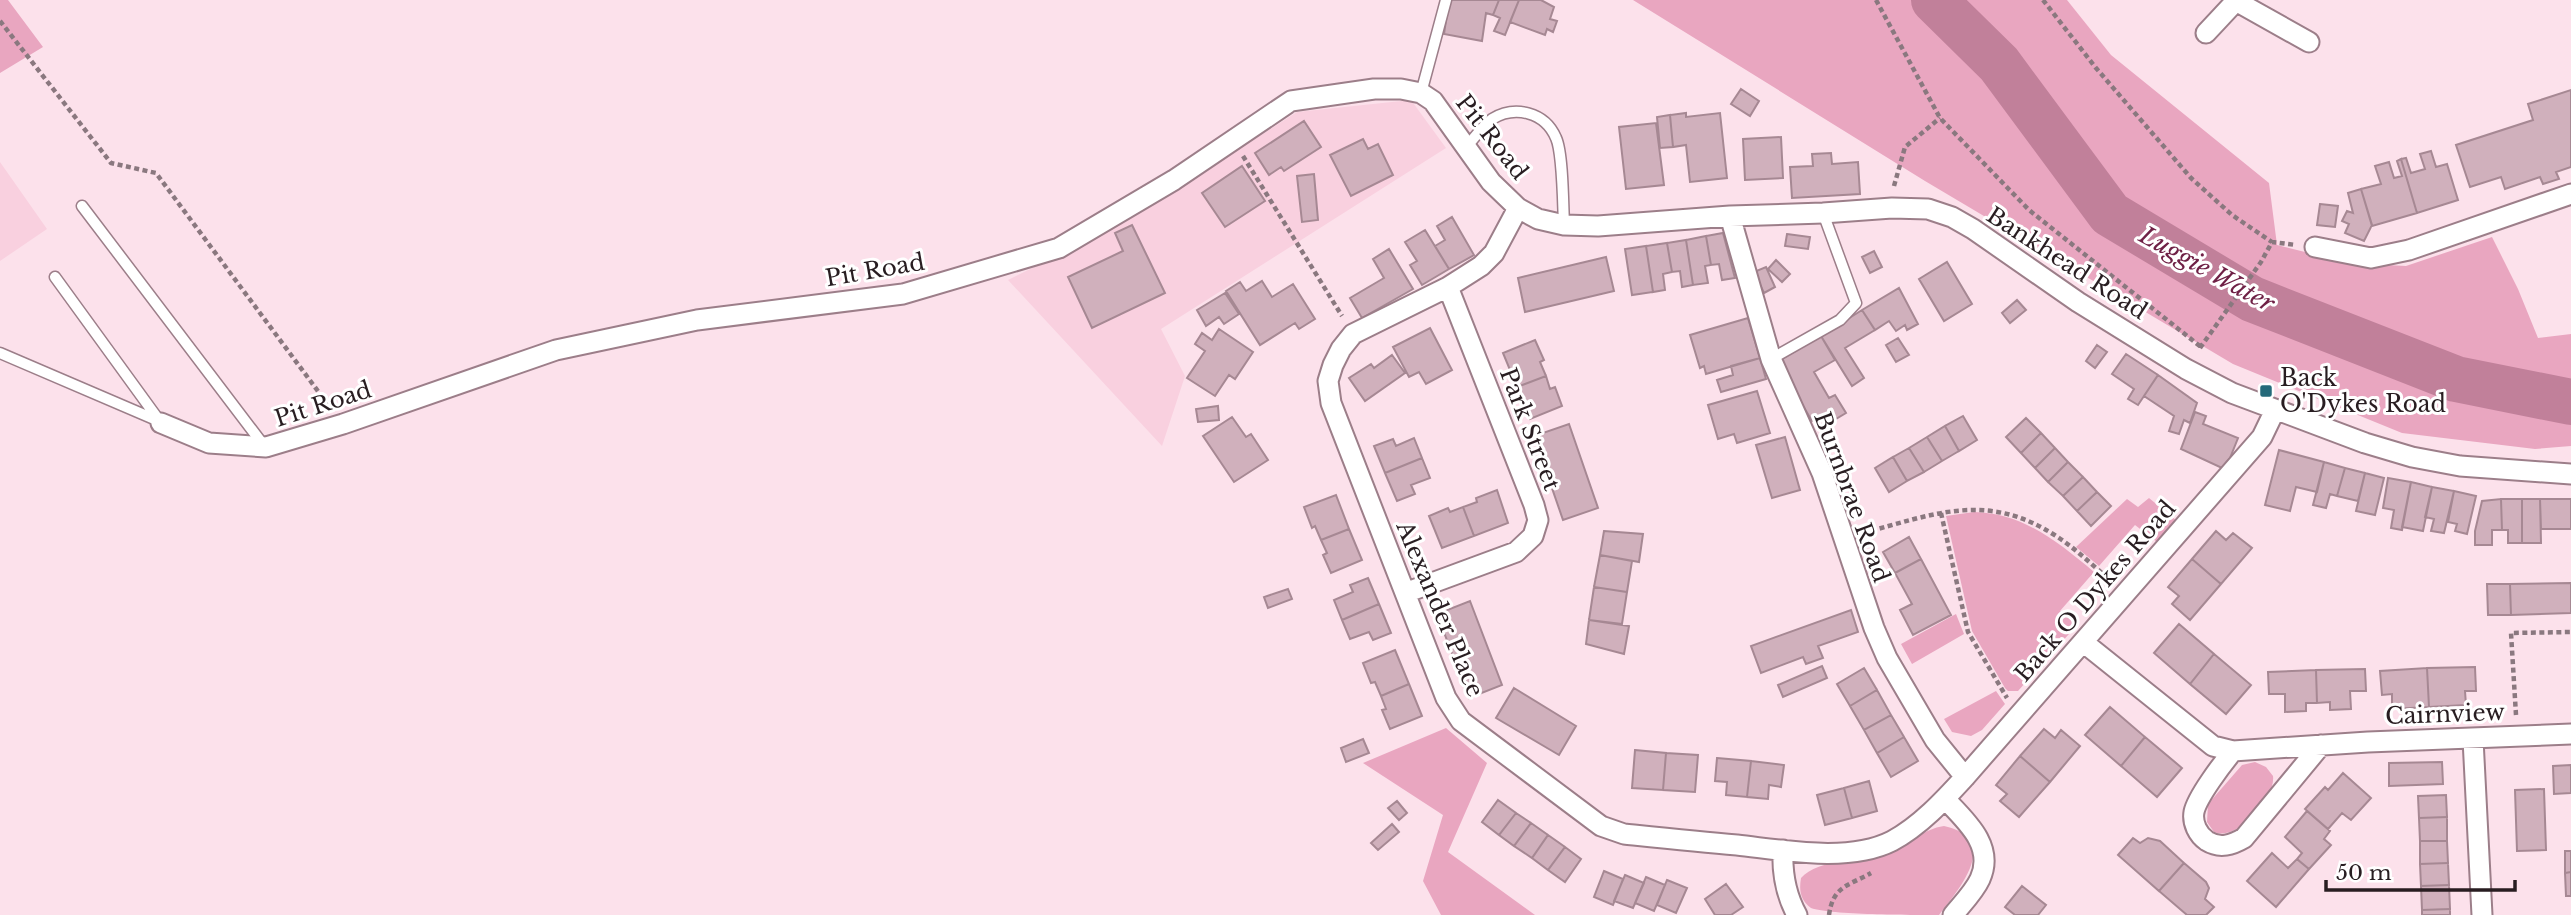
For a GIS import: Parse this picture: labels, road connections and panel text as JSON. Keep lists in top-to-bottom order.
{
  "streets": {
    "street": [
      "Pit Road",
      "Bankhead Road",
      "Park Street",
      "Burnbrae Road",
      "Back O Dykes Road",
      "Alexander Place",
      "Cairnview"
    ]
  },
  "crossings": [
    ["Pit Road", "Bankhead Road"],
    ["Bankhead Road", "Burnbrae Road"],
    ["Bankhead Road", "Back O Dykes Road"],
    ["Park Street", "Alexander Place"],
    ["Burnbrae Road", "Back O Dykes Road"],
    ["Back O Dykes Road", "Alexander Place"],
    ["Back O Dykes Road", "Cairnview"]
  ],
  "water": ["Luggie Water"],
  "places": {
    "transit": ["Back O'Dykes Road"]
  },
  "scale_bar": "50 m"
}
